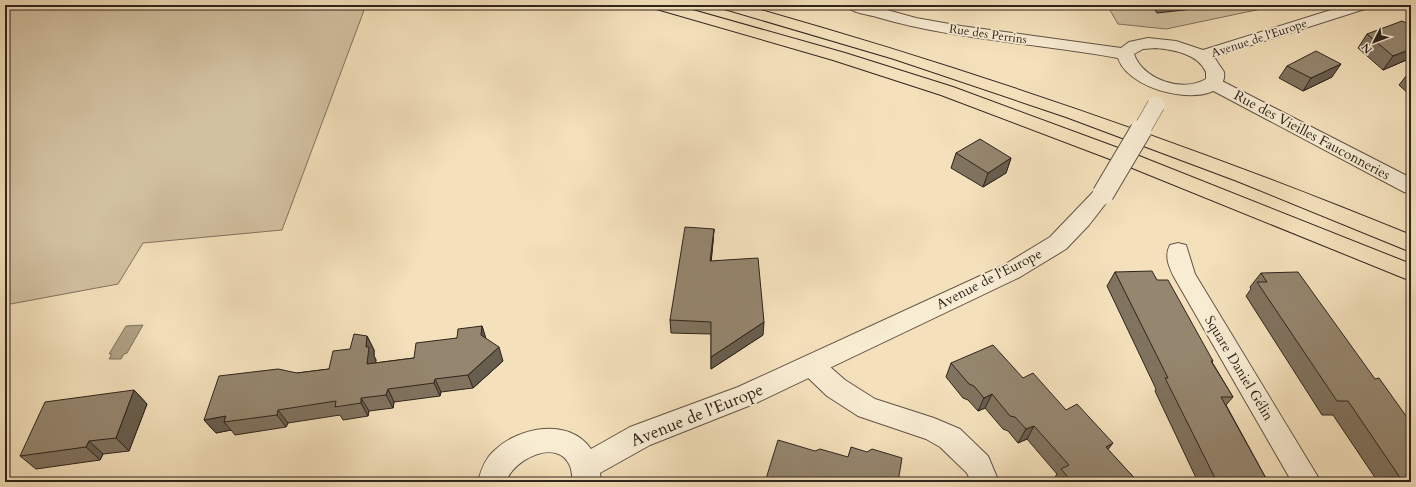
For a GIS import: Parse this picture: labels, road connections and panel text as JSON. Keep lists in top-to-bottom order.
{
  "streets": {
    "street": [
      "Rue des Perrins",
      "Avenue de l'Europe",
      "Rue des Vieilles Fauconneries",
      "Square Daniel Gélin"
    ]
  },
  "north": "bottom left"
}
